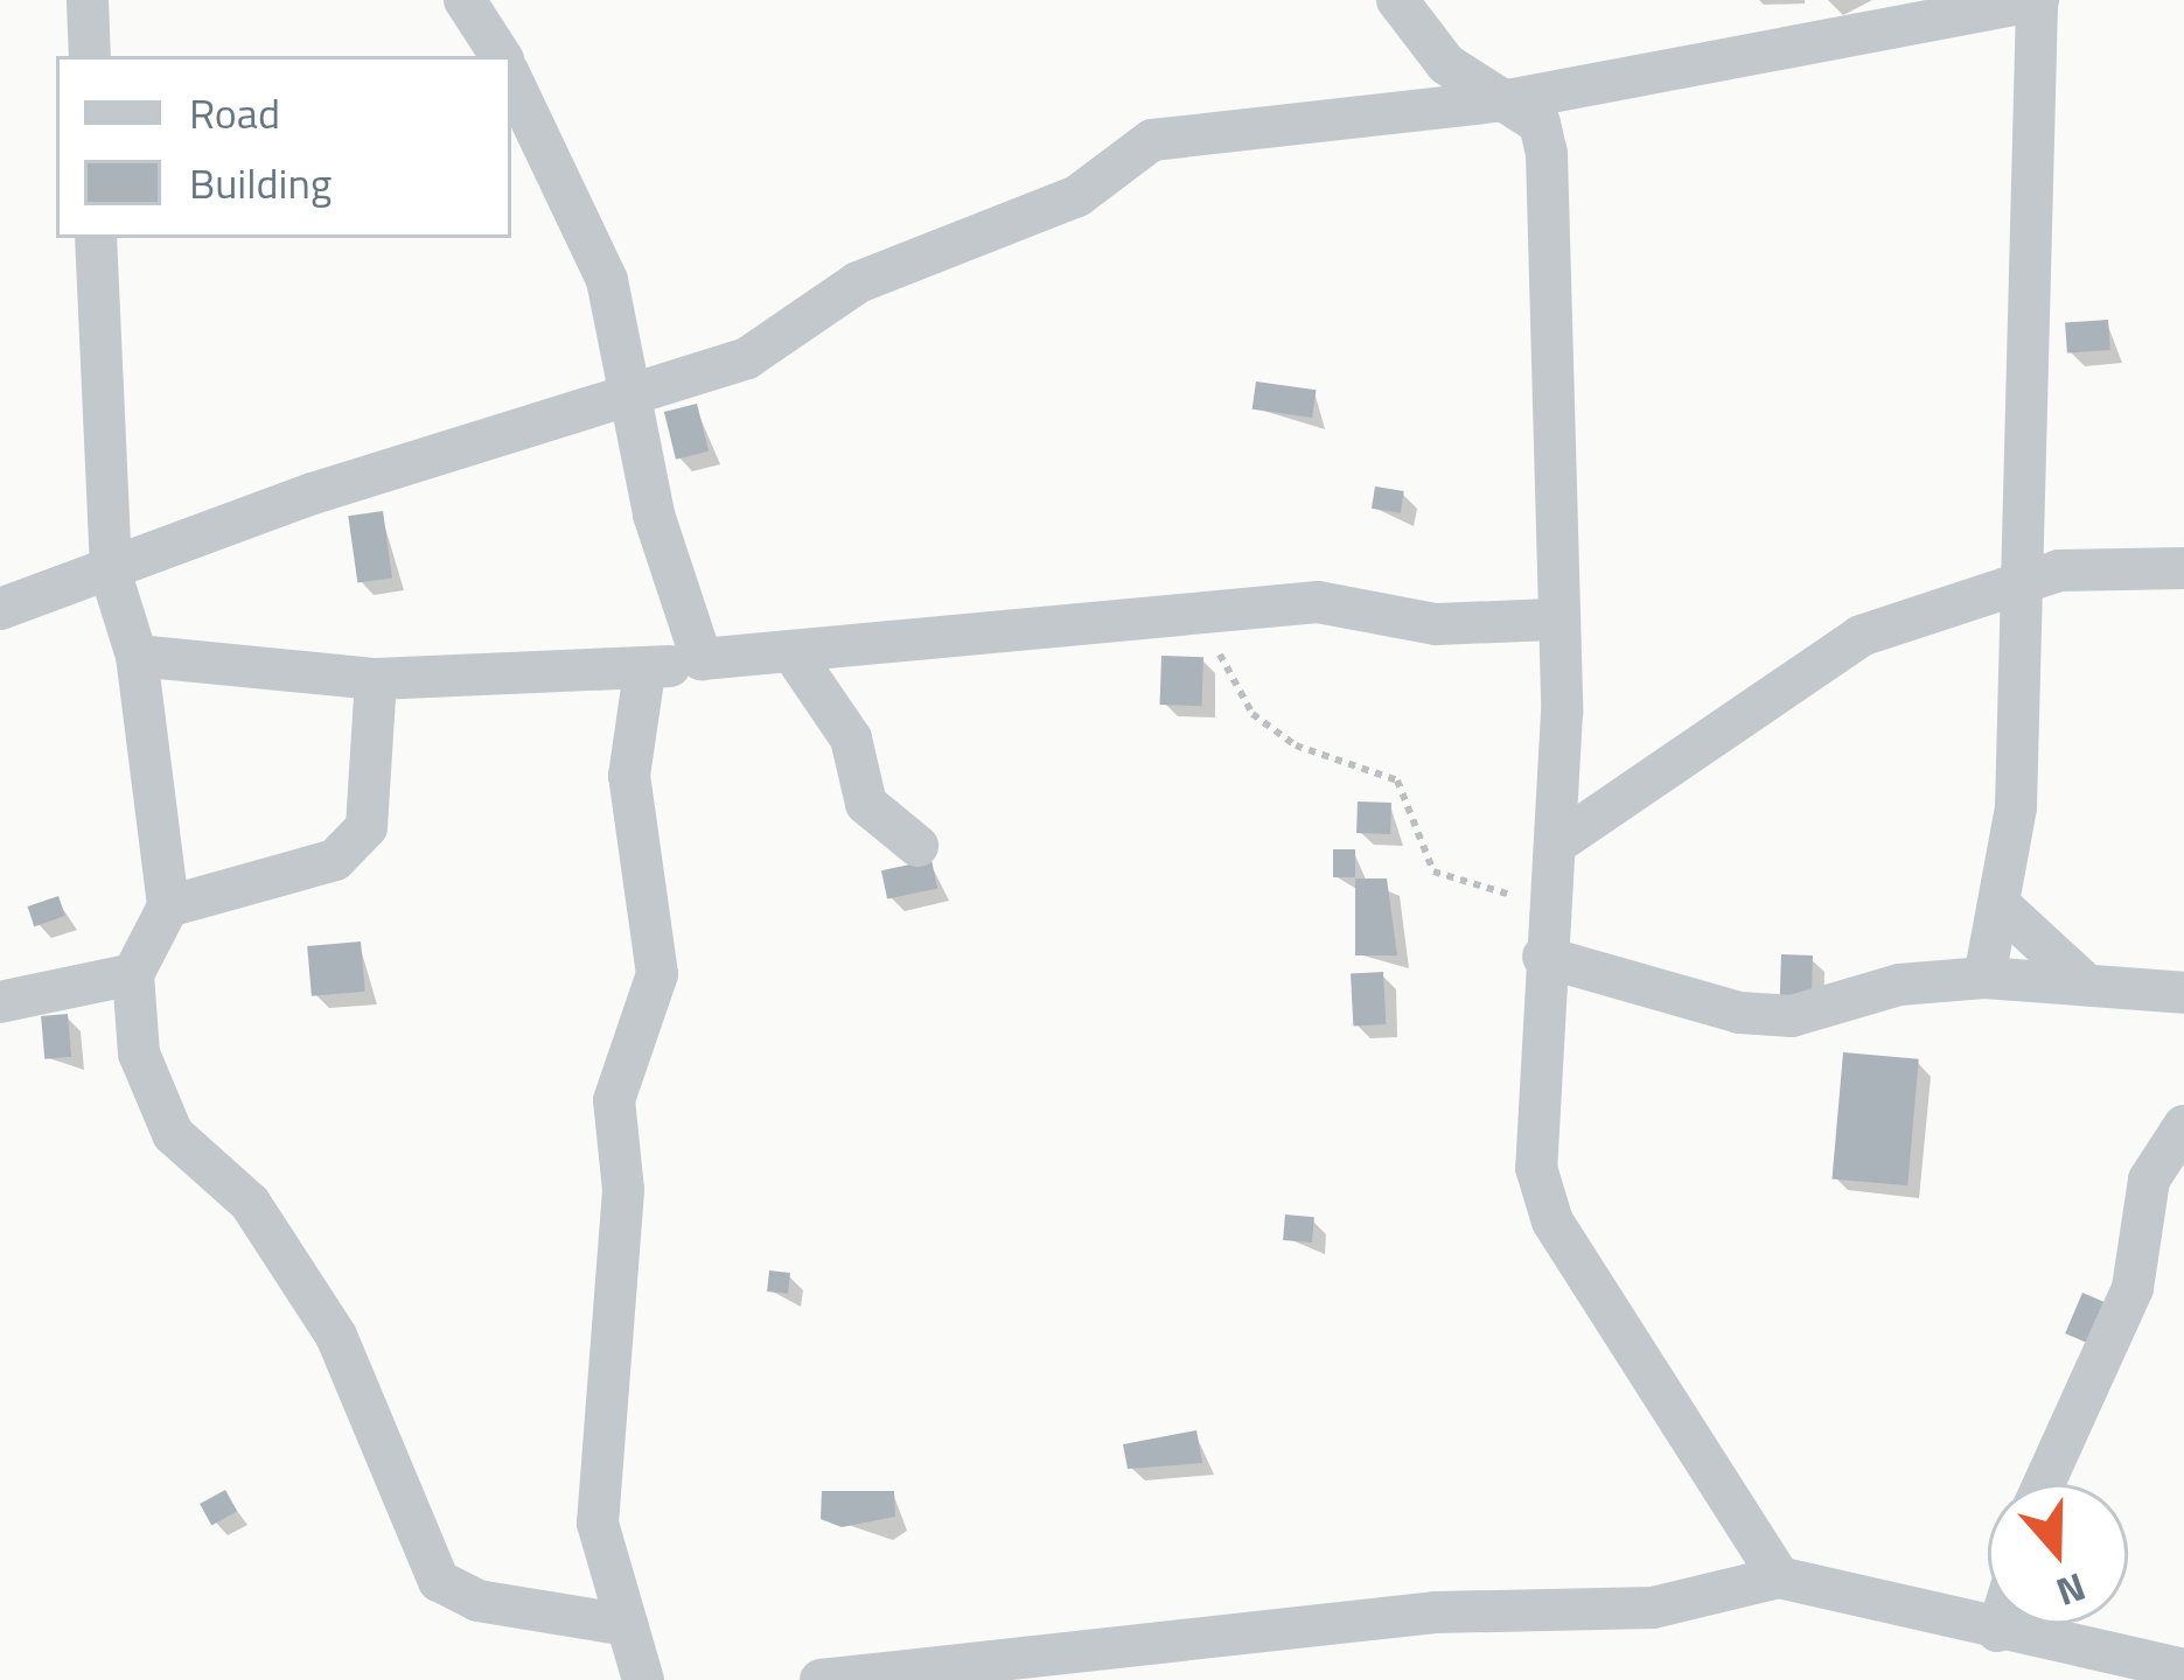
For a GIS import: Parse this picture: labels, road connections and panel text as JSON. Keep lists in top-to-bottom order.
{
  "legend": ["Road", "Building"],
  "north": "bottom"
}
